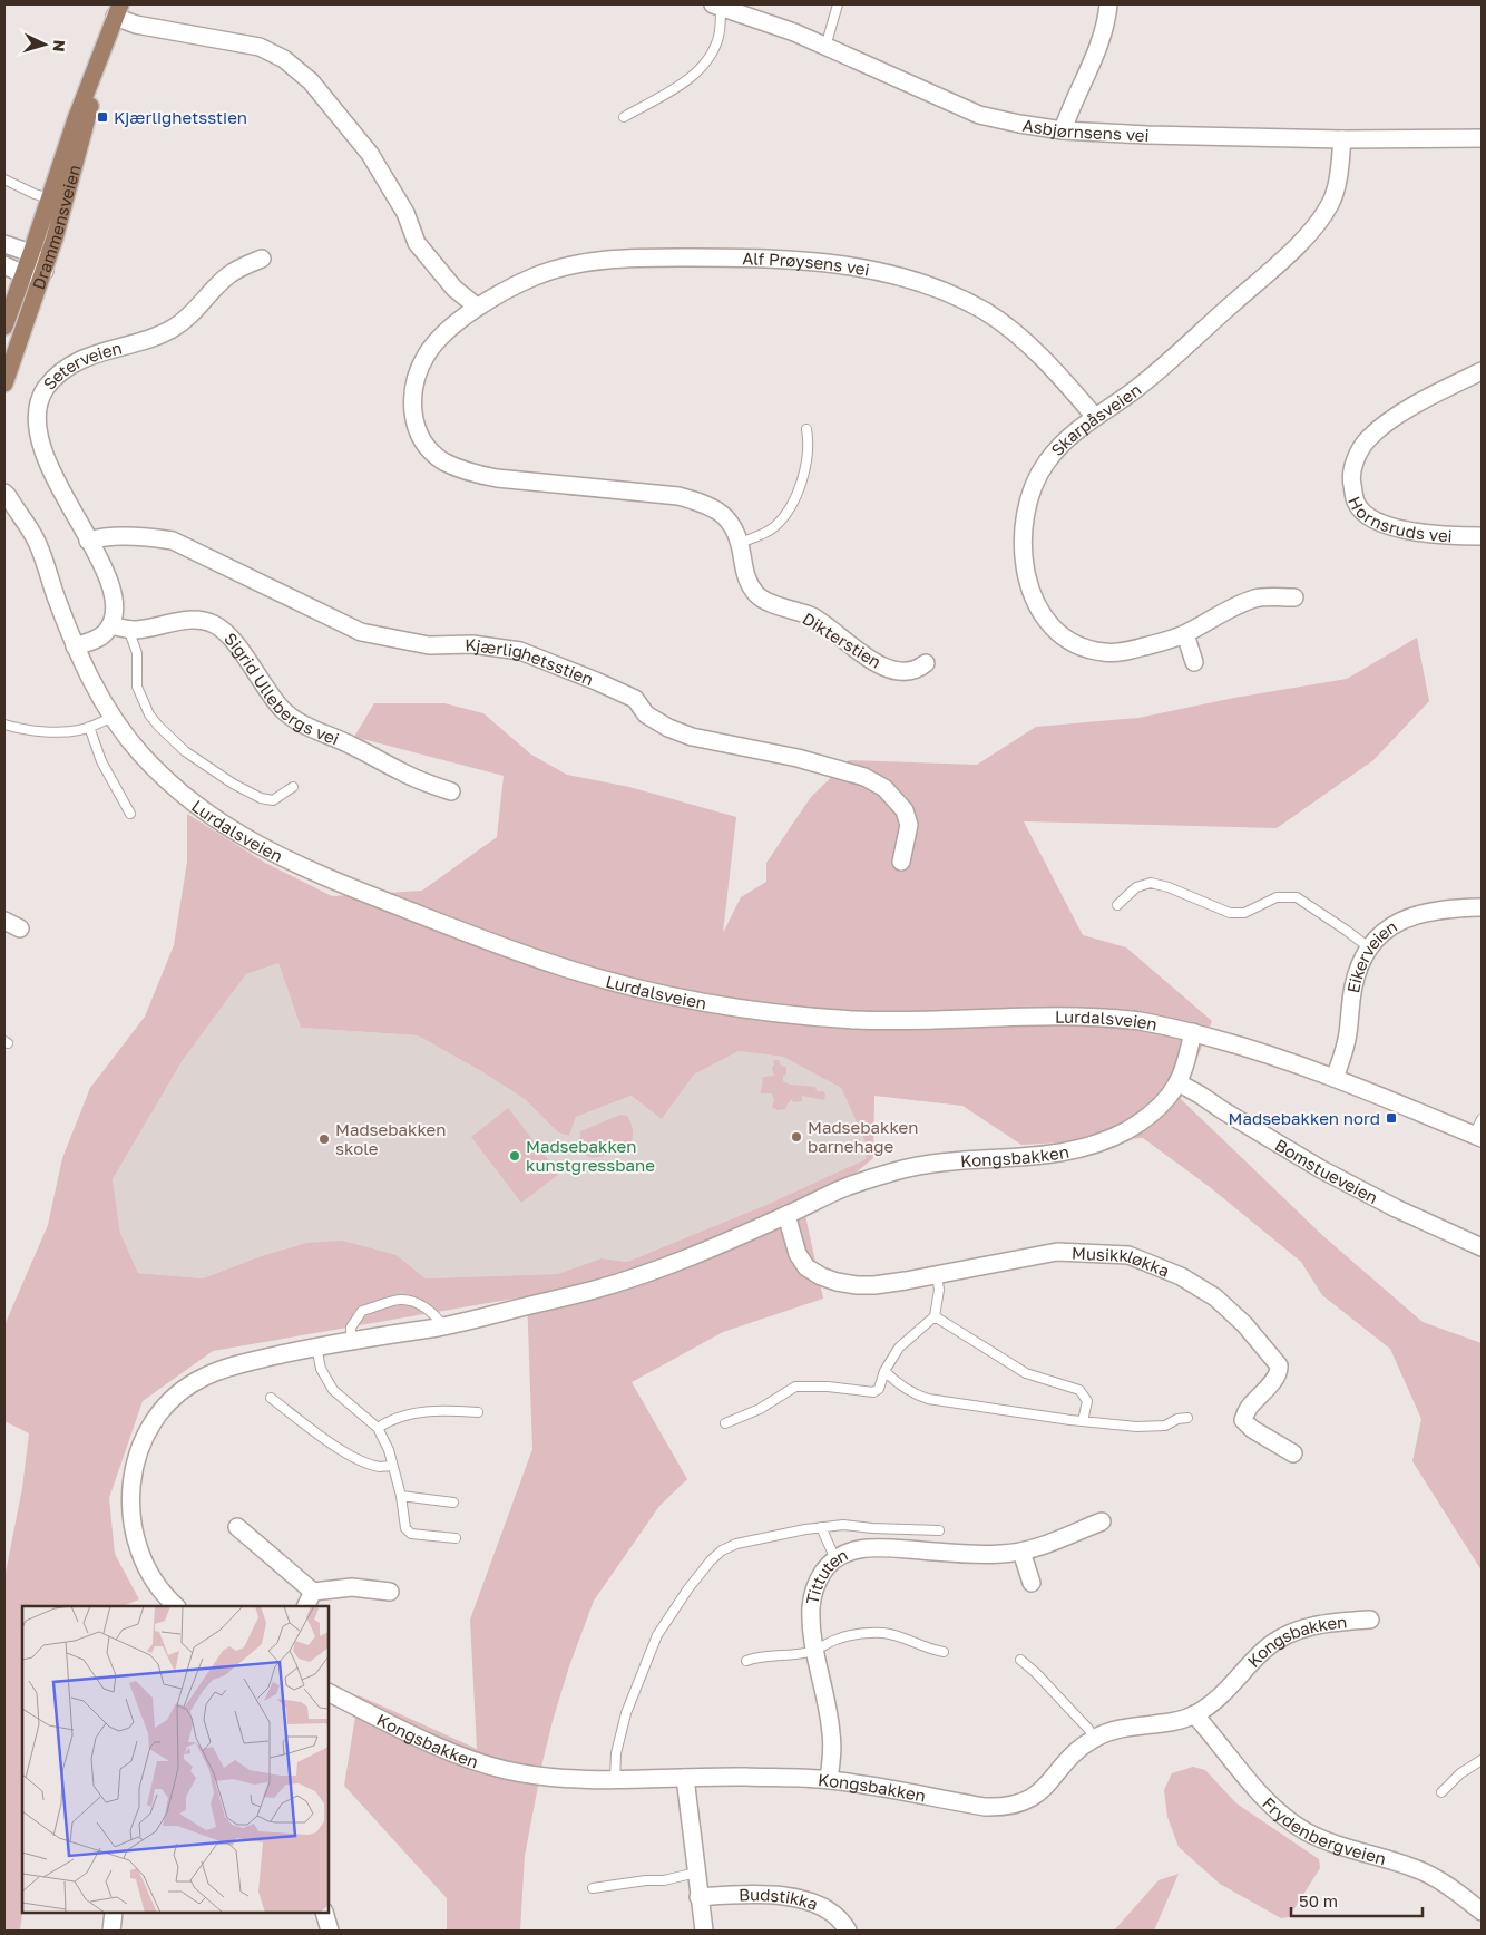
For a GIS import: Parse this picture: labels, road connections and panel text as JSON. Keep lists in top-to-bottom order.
{
  "streets": {
    "main road": ["Drammensveien"],
    "street": [
      "Asbjørnsens vei",
      "Alf Prøysens vei",
      "Seterveien",
      "Skarpåsveien",
      "Hornsruds vei",
      "Dikterstien",
      "Kjærlighetsstien",
      "Sigrid Ullebergs vei",
      "Lurdalsveien",
      "Eikerveien",
      "Kongsbakken",
      "Bomstueveien",
      "Musikkløkka",
      "Tittuten",
      "Frydenbergveien",
      "Budstikka"
    ]
  },
  "crossings": [
    ["Asbjørnsens vei", "Skarpåsveien"],
    ["Alf Prøysens vei", "Skarpåsveien"],
    ["Alf Prøysens vei", "Dikterstien"],
    ["Seterveien", "Kjærlighetsstien"],
    ["Seterveien", "Sigrid Ullebergs vei"],
    ["Lurdalsveien", "Eikerveien"],
    ["Lurdalsveien", "Kongsbakken"],
    ["Kongsbakken", "Bomstueveien"],
    ["Kongsbakken", "Musikkløkka"],
    ["Kongsbakken", "Tittuten"],
    ["Kongsbakken", "Frydenbergveien"]
  ],
  "places": {
    "transit": ["Kjærlighetsstien", "Madsebakken nord"],
    "other": ["Madsebakken barnehage", "Madsebakken skole", "Madsebakken kunstgressbane"]
  },
  "scale_bar": "50 m",
  "north": "right"
}
